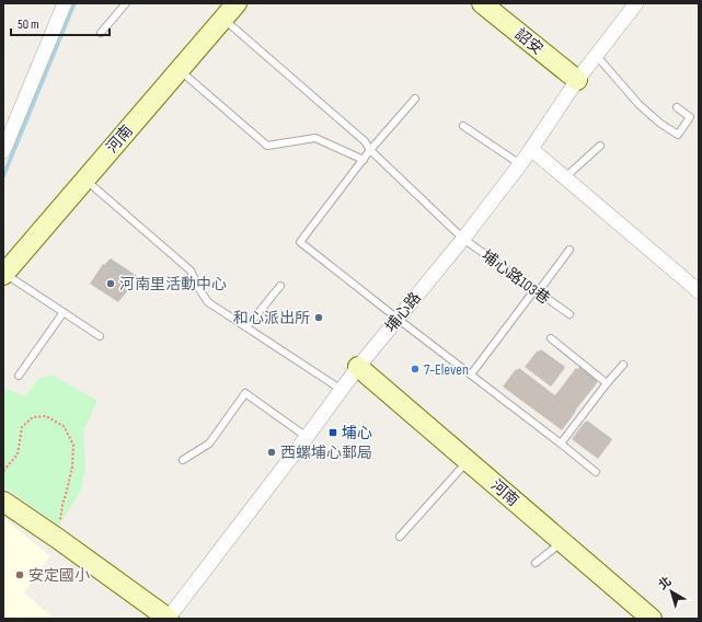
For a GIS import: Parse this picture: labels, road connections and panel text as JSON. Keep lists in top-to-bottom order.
{
  "streets": {
    "street": ["詔安", "河南", "埔心路"],
    "lane": ["埔心路103巷"]
  },
  "crossings": [
    ["詔安", "埔心路"],
    ["河南", "埔心路103巷"],
    ["河南", "埔心路"],
    ["埔心路103巷", "埔心路"]
  ],
  "places": {
    "other": [
      "河南里活動中心",
      "和心派出所",
      "7-Eleven",
      "西螺埔心郵局",
      "安定國小"
    ],
    "transit": ["埔心"]
  },
  "scale_bar": "50 m",
  "north": "top left"
}
